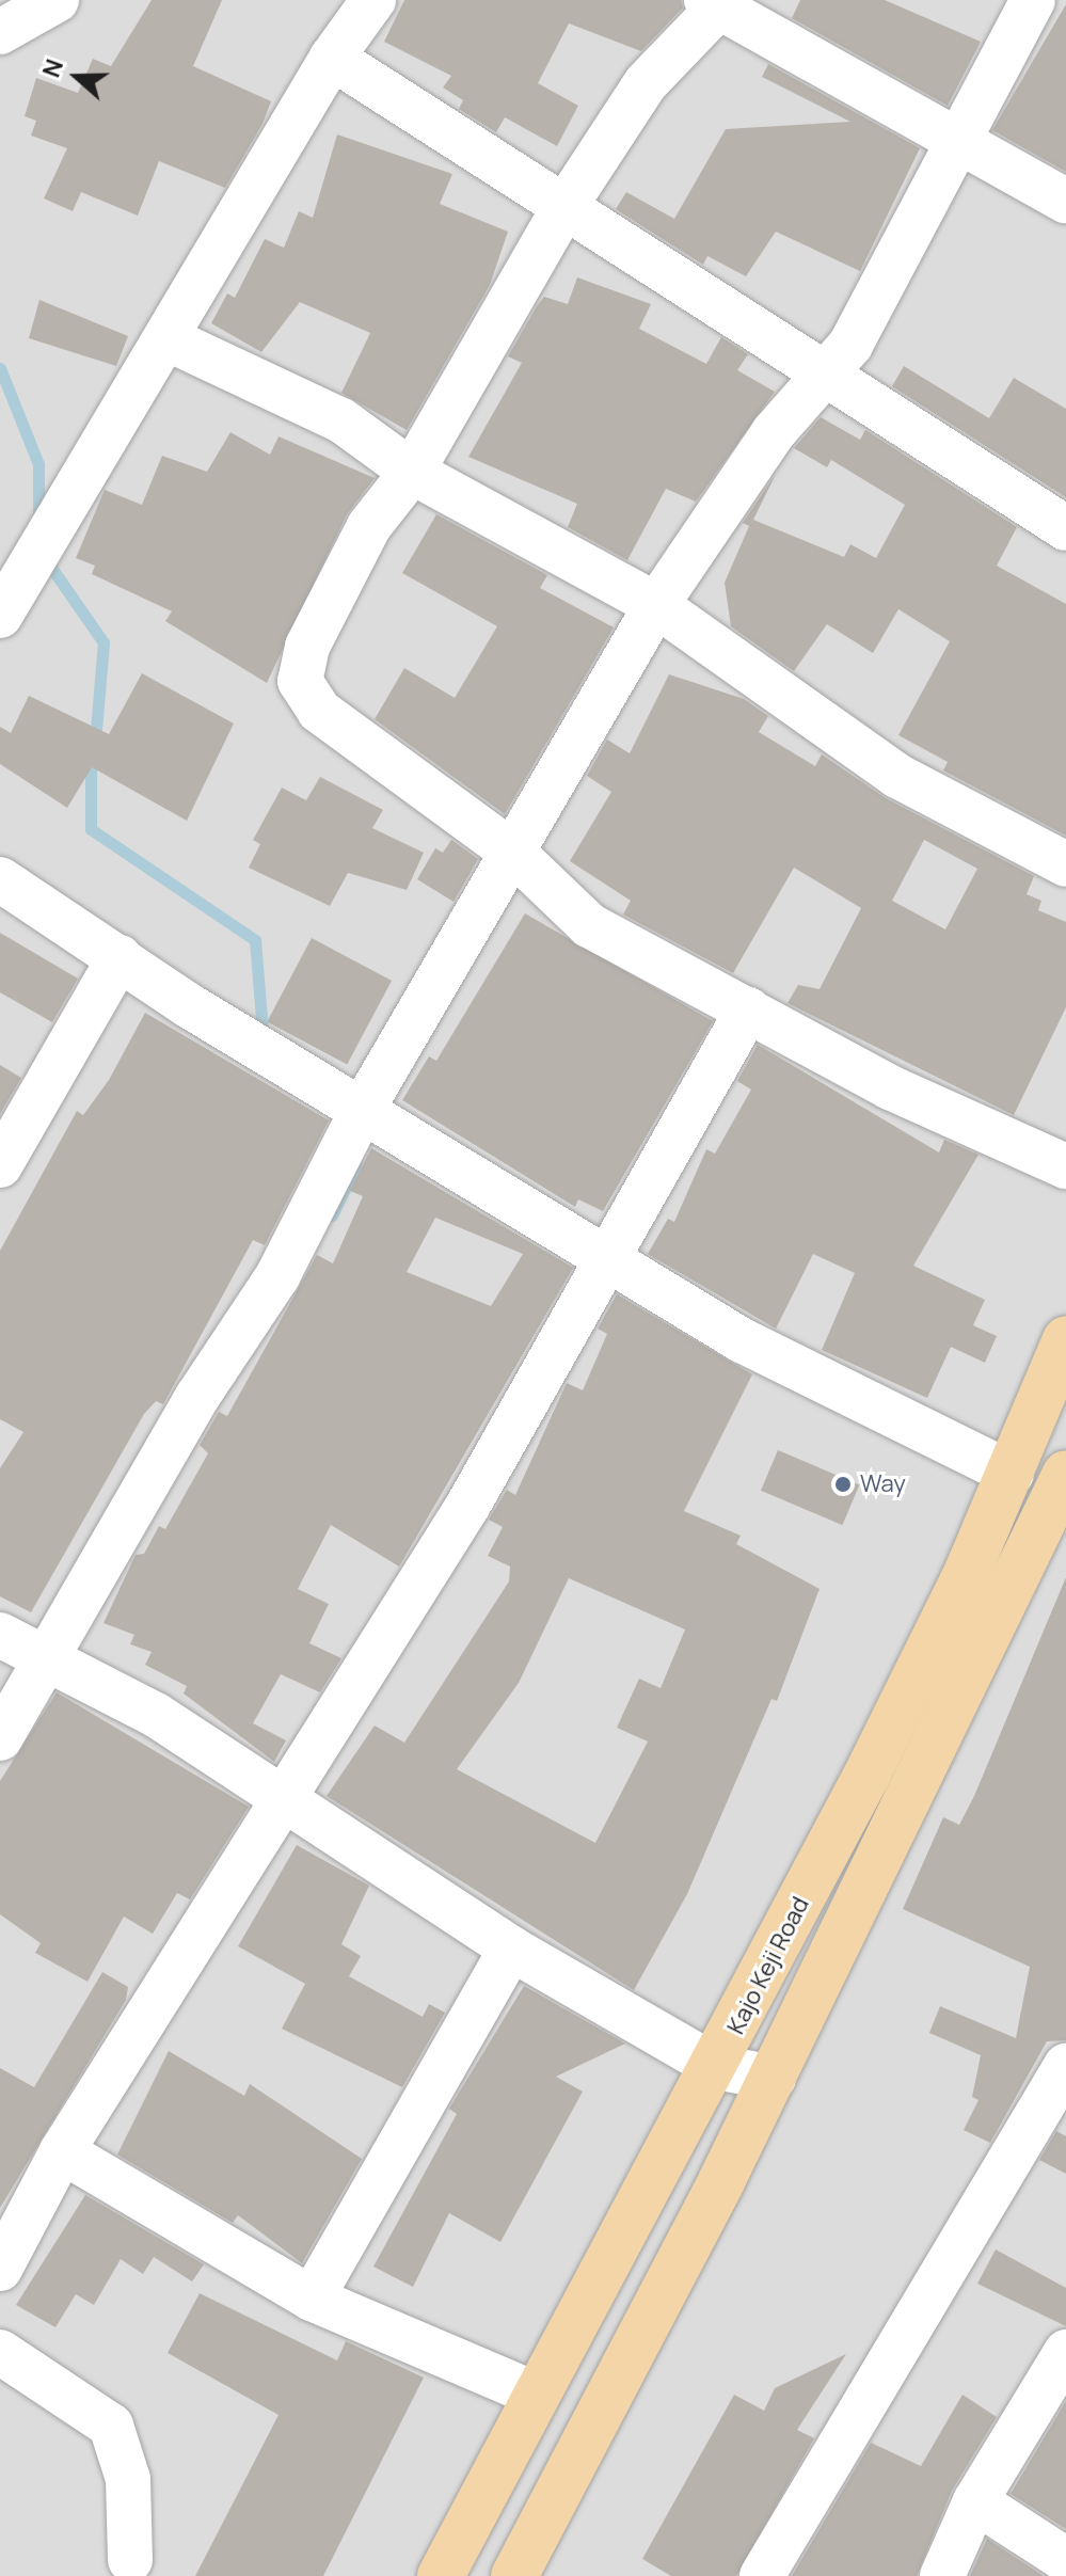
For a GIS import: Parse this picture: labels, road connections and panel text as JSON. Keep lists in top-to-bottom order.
{
  "streets": {
    "main road": ["Kajo Keji Road"]
  },
  "places": ["Way"],
  "north": "left"
}
